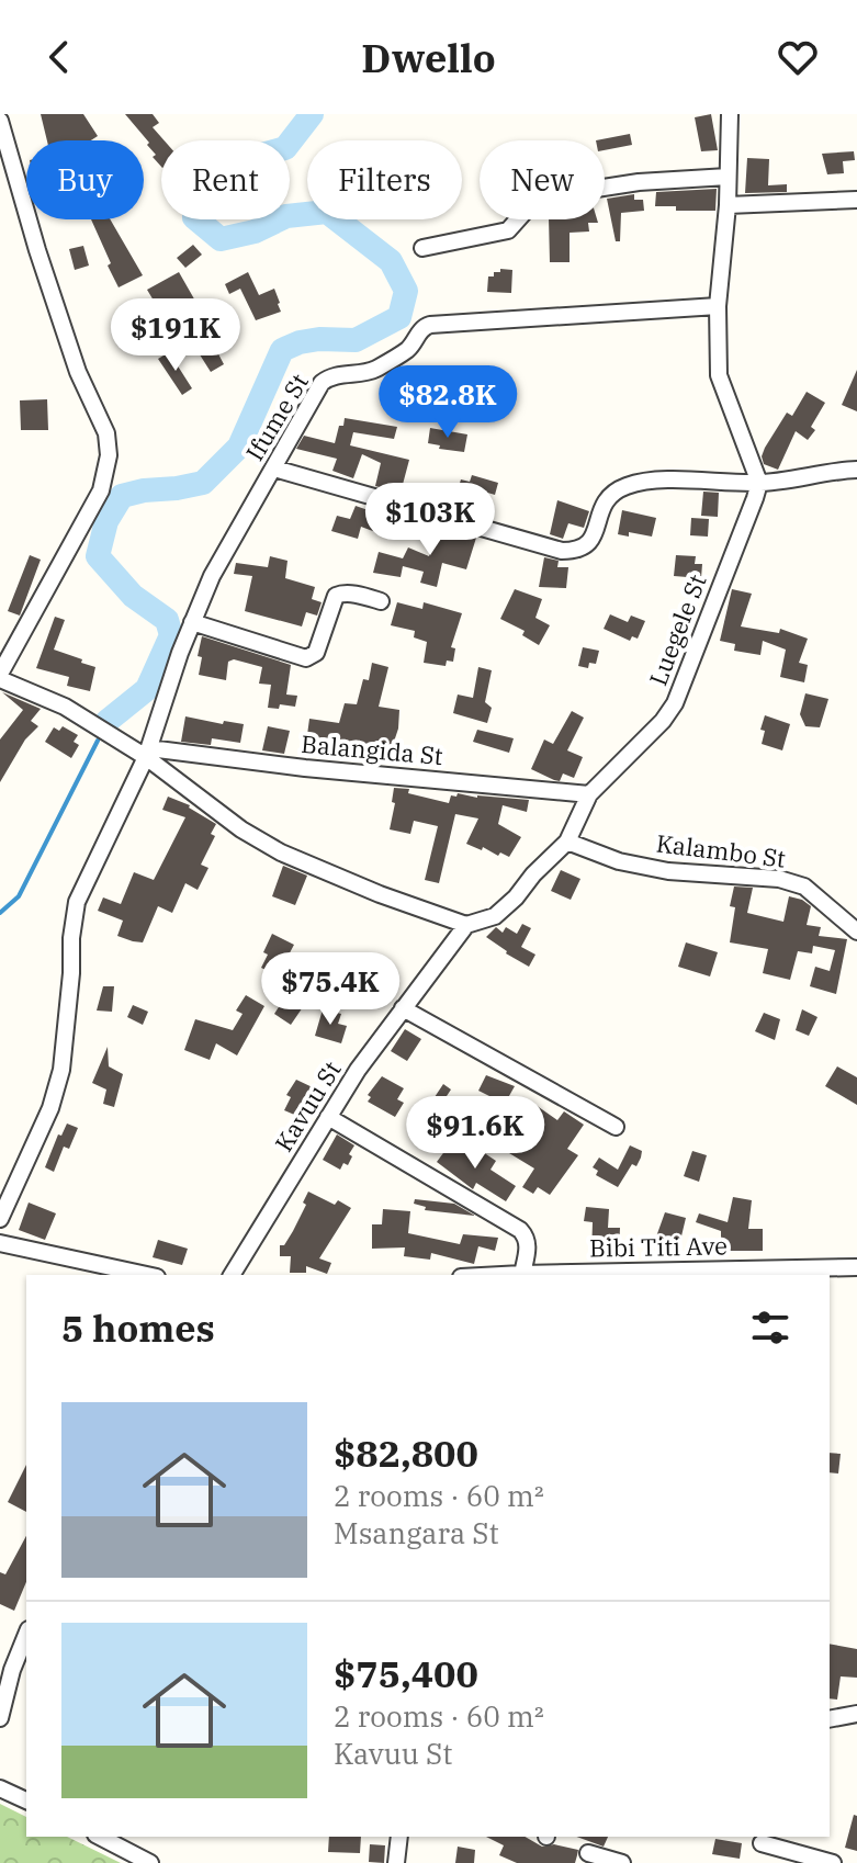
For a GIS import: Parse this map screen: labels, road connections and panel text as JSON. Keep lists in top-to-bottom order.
{
  "streets": {
    "street": [
      "Ifume St",
      "Luegele St",
      "Balangida St",
      "Kalambo St",
      "Kavuu St",
      "Bibi Titi Ave"
    ]
  },
  "crossings": [
    ["Ifume St", "Balangida St"],
    ["Luegele St", "Balangida St"],
    ["Luegele St", "Kalambo St"],
    ["Luegele St", "Kavuu St"]
  ],
  "page": {
    "header": "Dwello",
    "chip": [
      "Buy",
      "Rent",
      "Filters",
      "New"
    ],
    "price": [
      "$191K",
      "$82.8K",
      "$103K",
      "$75.4K",
      "$91.6K"
    ],
    "heading": "5 homes",
    "list": [
      {
        "name": "$82,800",
        "note": "2 rooms · 60 m² · Msangara St"
      },
      {
        "name": "$75,400",
        "note": "2 rooms · 60 m² · Kavuu St"
      }
    ]
  }
}
